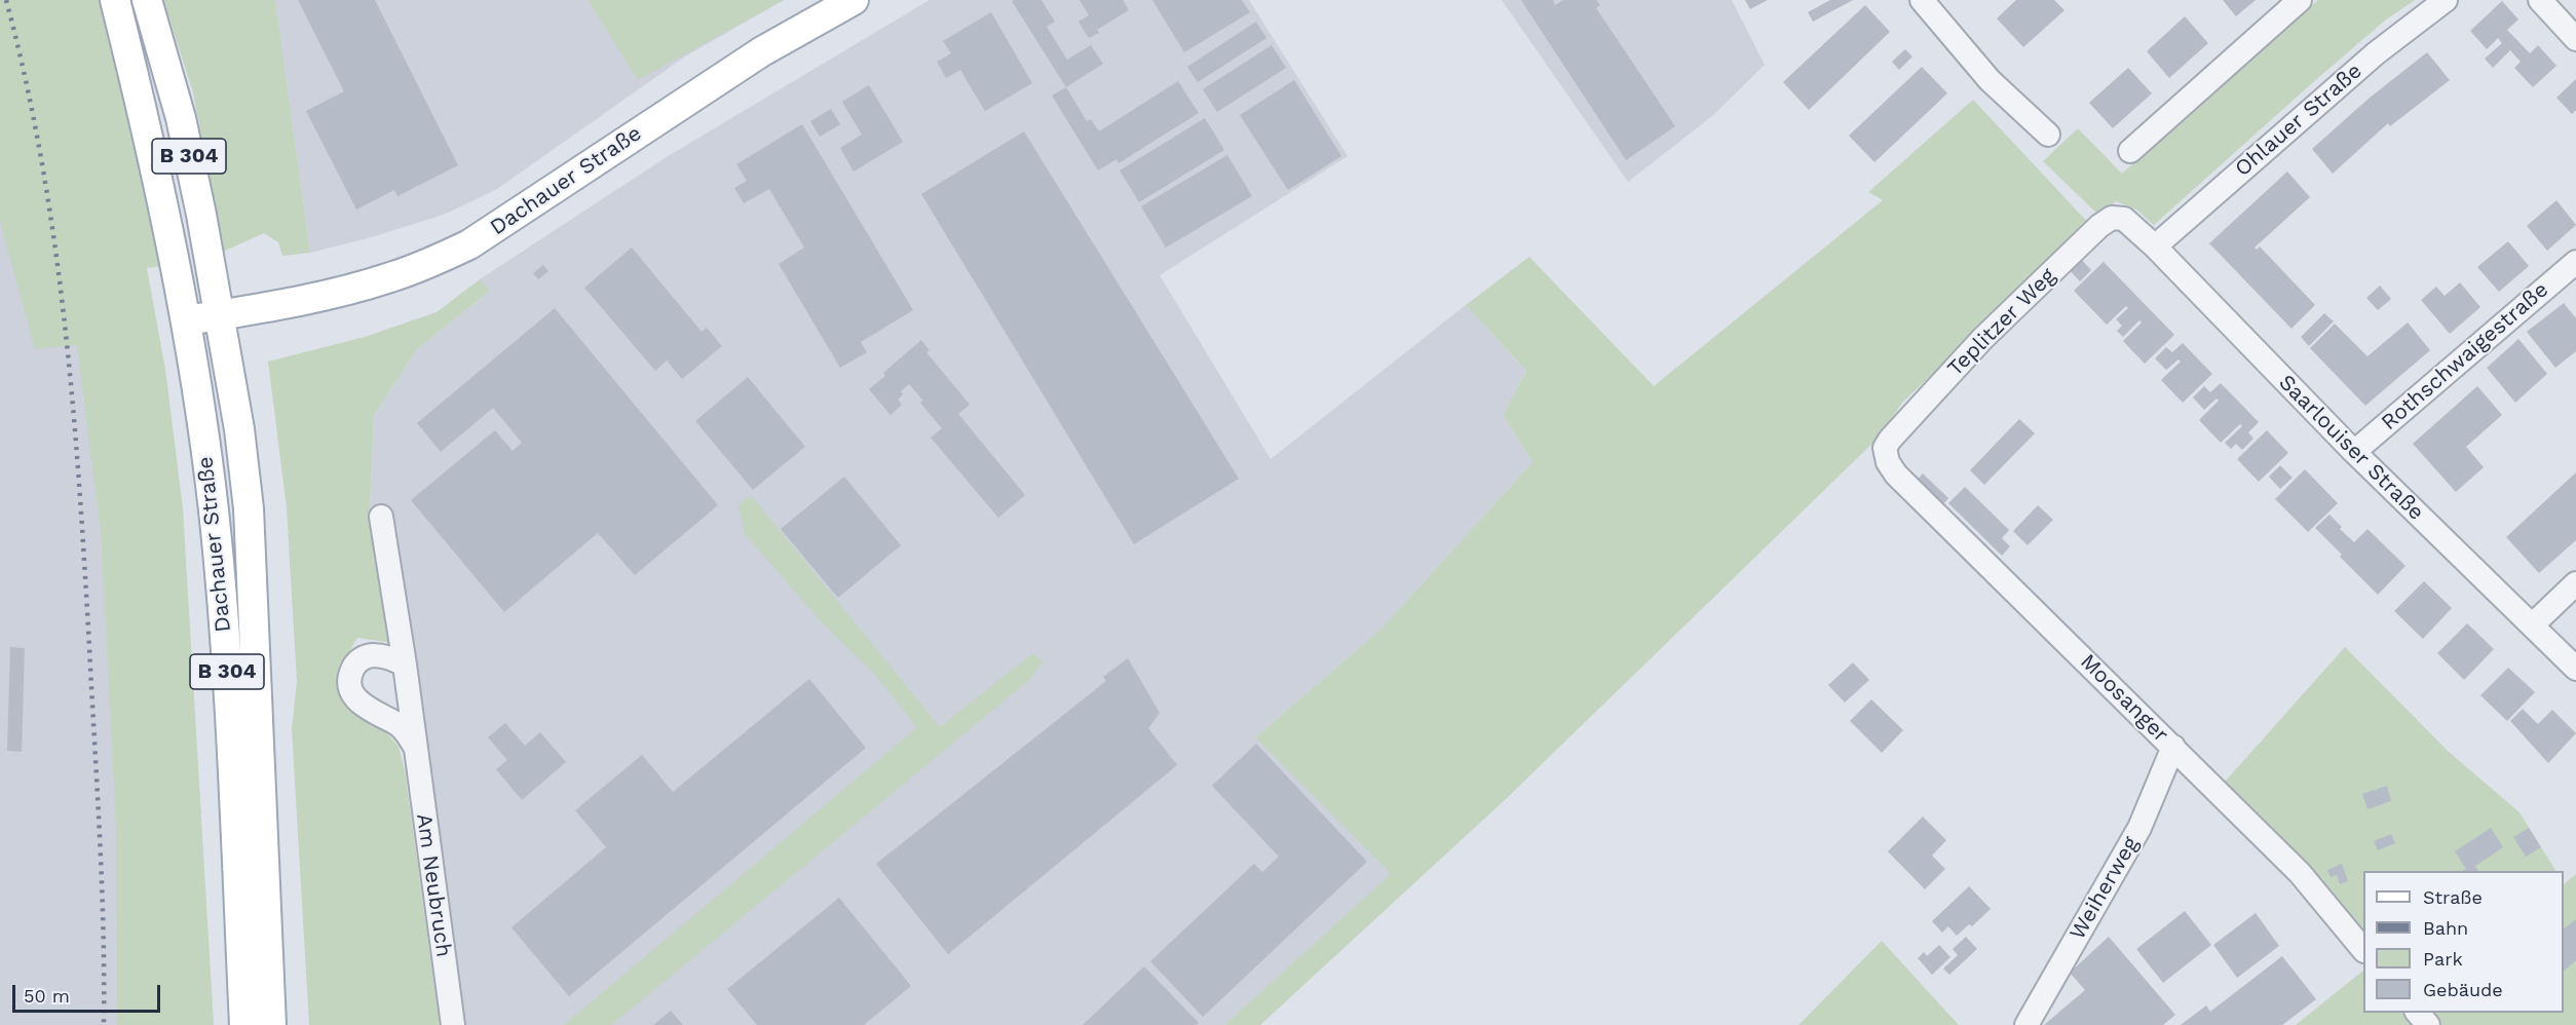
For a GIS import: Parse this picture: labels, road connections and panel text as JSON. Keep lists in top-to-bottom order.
{
  "streets": {
    "main road": ["B 304", "Dachauer Straße"],
    "street": [
      "Ohlauer Straße",
      "Teplitzer Weg",
      "Rothschwaigestraße",
      "Saarlouiser Straße",
      "Moosanger",
      "Am Neubruch",
      "Weiherweg"
    ]
  },
  "crossings": [
    ["Ohlauer Straße", "Saarlouiser Straße"],
    ["B 304", "Dachauer Straße"],
    ["Teplitzer Weg", "Saarlouiser Straße"],
    ["Teplitzer Weg", "Moosanger"],
    ["Rothschwaigestraße", "Saarlouiser Straße"],
    ["Moosanger", "Weiherweg"]
  ],
  "legend": [
    "Straße",
    "Bahn",
    "Park",
    "Gebäude"
  ],
  "scale_bar": "50 m"
}
